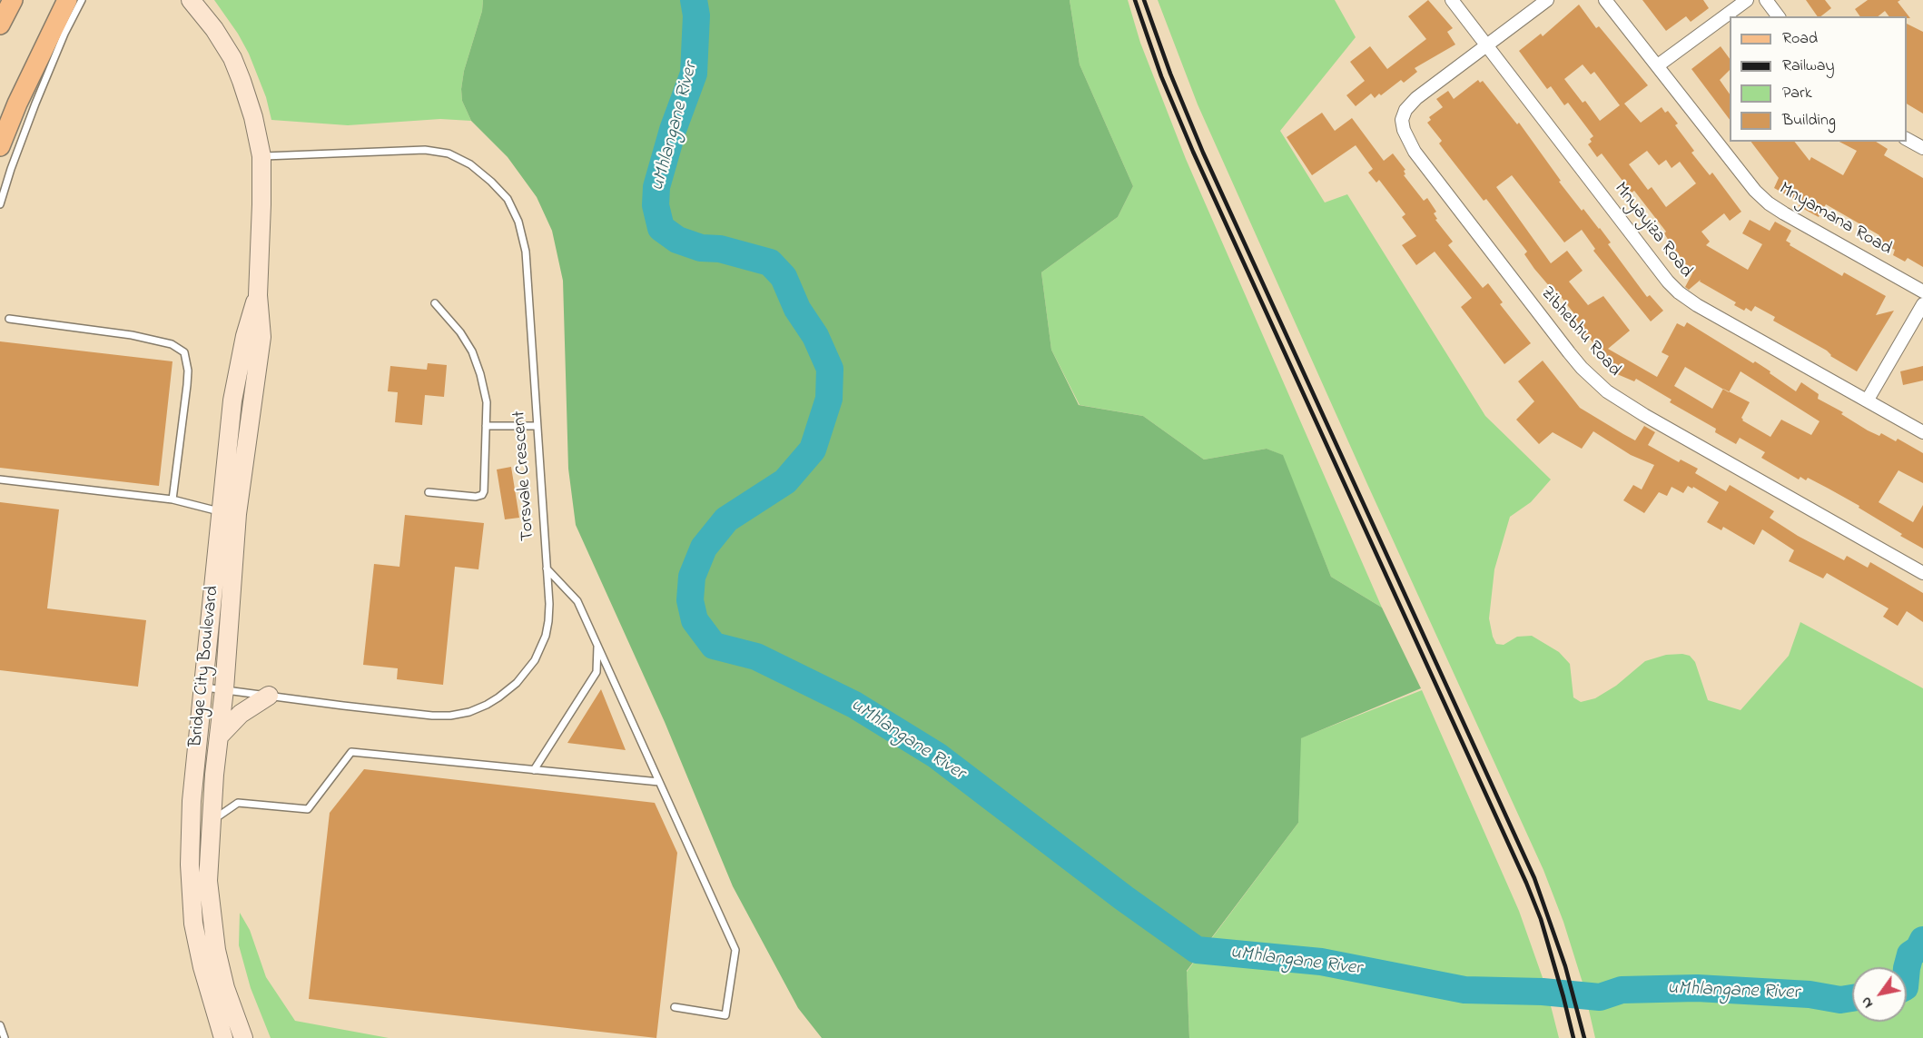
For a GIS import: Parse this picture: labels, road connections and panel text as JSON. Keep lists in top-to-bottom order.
{
  "streets": {
    "street": [
      "Mnyamana Road",
      "Mnyayiza Road",
      "Zibhebhu Road",
      "Bridge City Boulevard"
    ],
    "lane": ["Torsvale Crescent"]
  },
  "crossings": [
    ["Mnyayiza Road", "Zibhebhu Road"],
    ["Torsvale Crescent", "Bridge City Boulevard"]
  ],
  "water": ["uMhlangane River"],
  "legend": [
    "Road",
    "Railway",
    "Park",
    "Building"
  ],
  "north": "bottom left"
}
